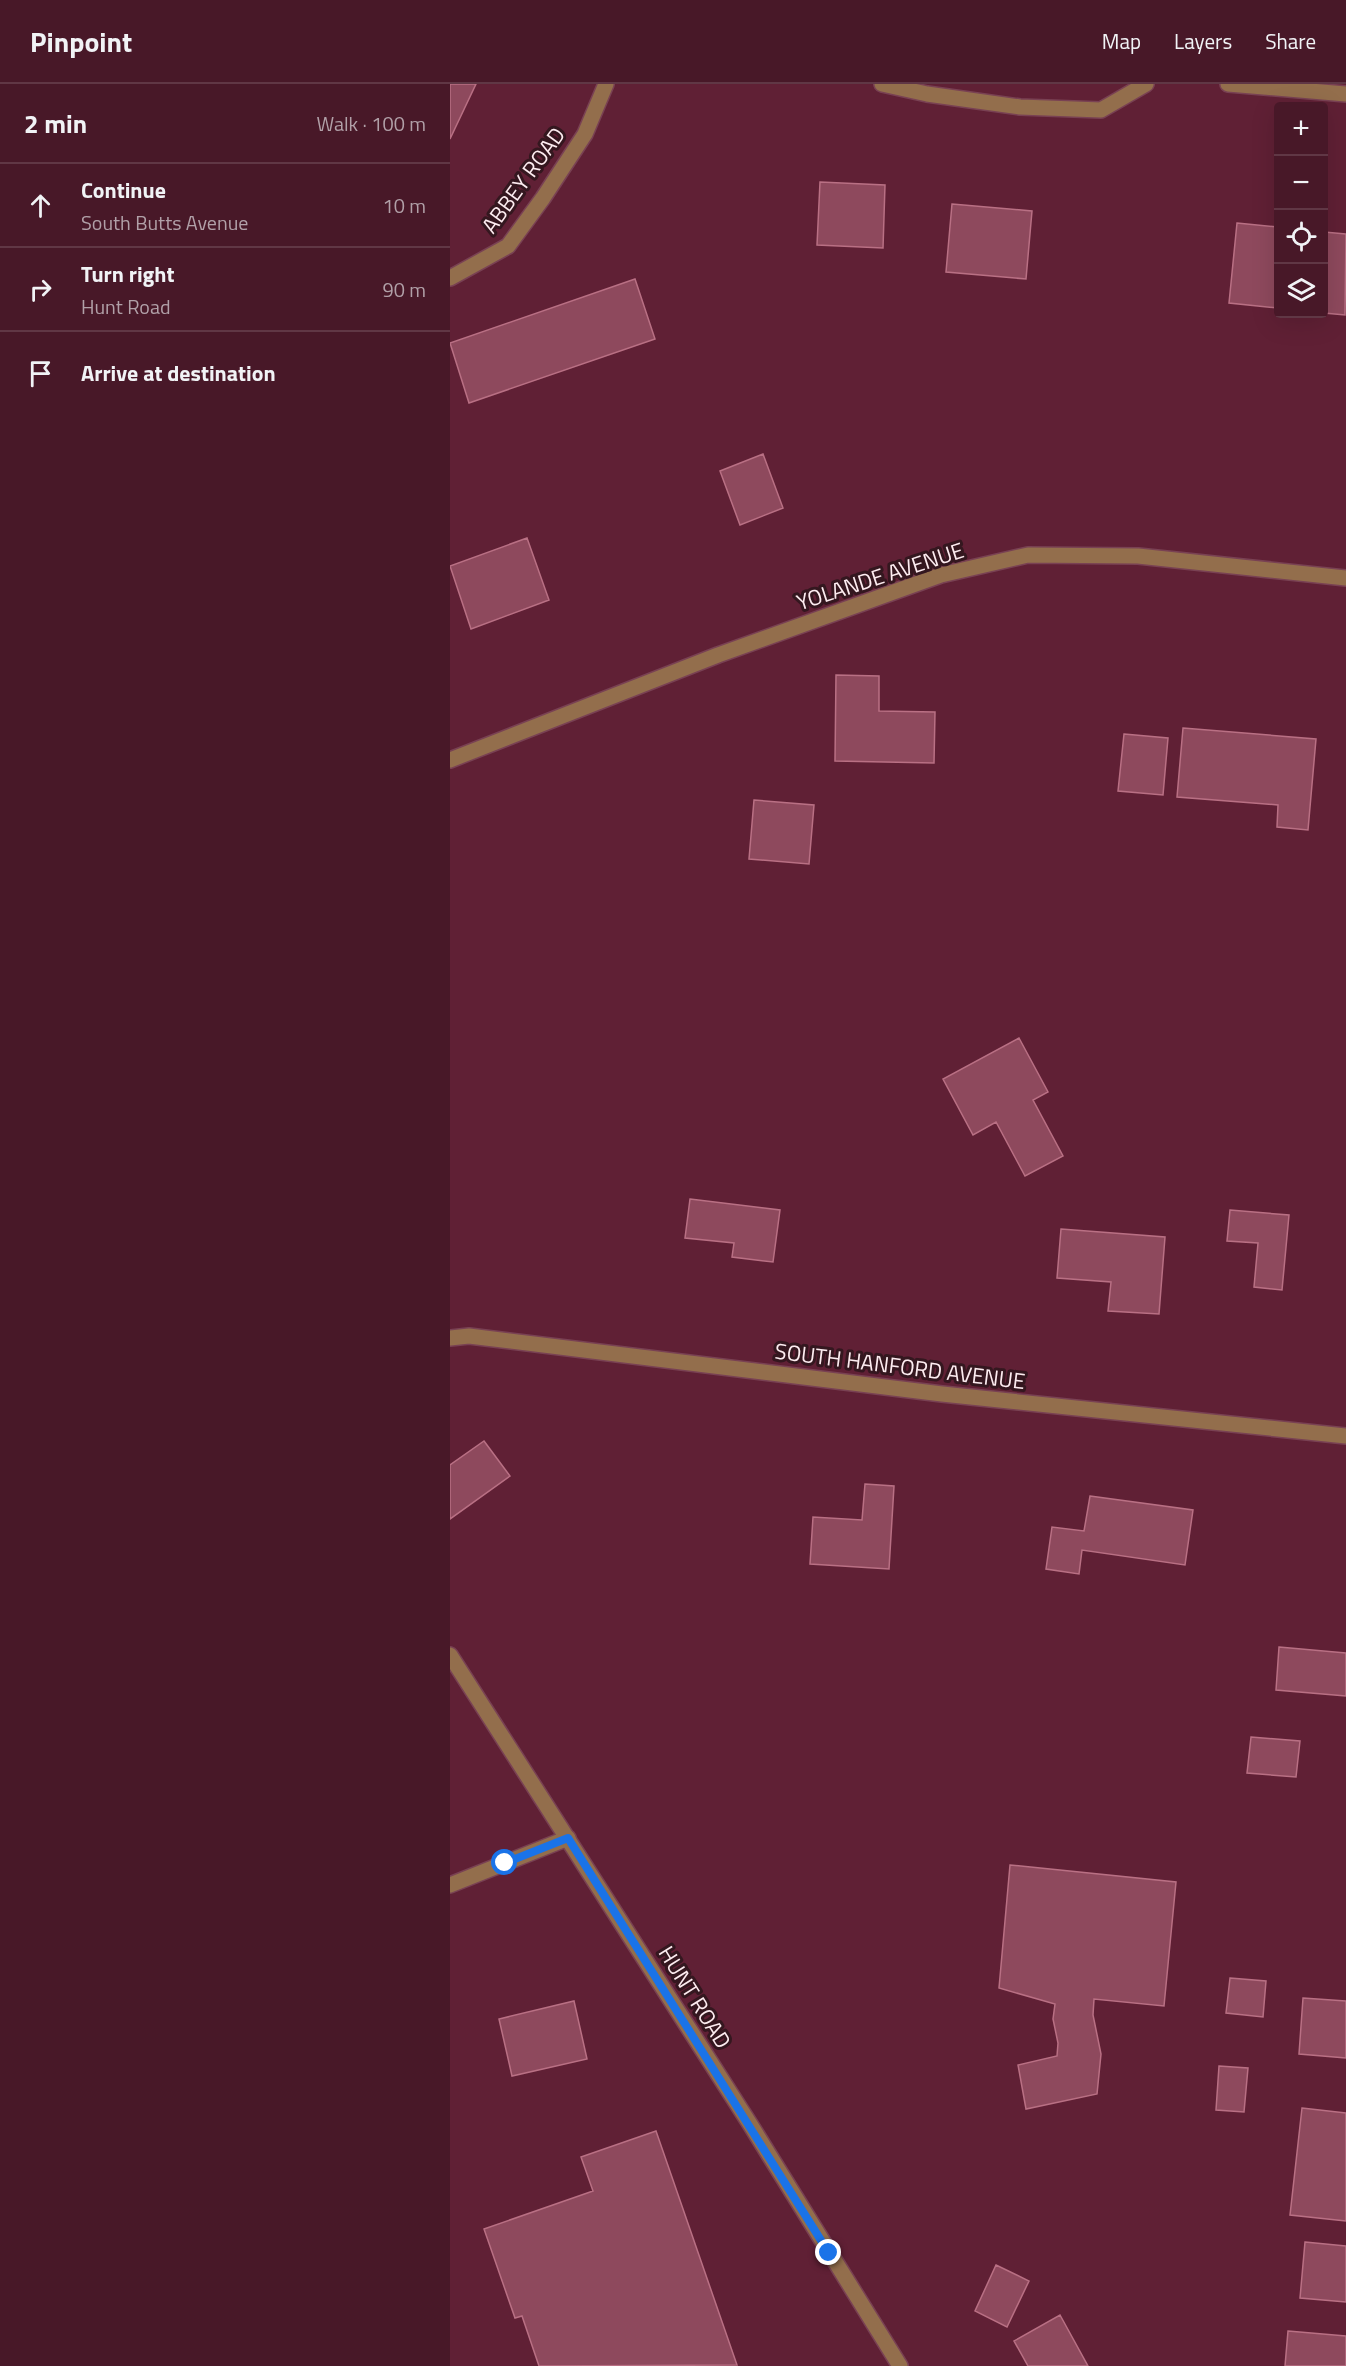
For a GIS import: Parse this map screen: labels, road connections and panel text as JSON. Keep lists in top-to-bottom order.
{
  "streets": {
    "street": [
      "ABBEY ROAD",
      "YOLANDE AVENUE",
      "SOUTH HANFORD AVENUE",
      "HUNT ROAD"
    ]
  },
  "page": {
    "header": "Pinpoint",
    "nav": ["Map", "Layers", "Share"],
    "heading": ["2 min", "Walk · 100 m"],
    "map_buttons": ["+", "−"],
    "list": [
      ["Continue", "South Butts Avenue", "10 m"],
      ["Turn right", "Hunt Road", "90 m"],
      "Arrive at destination"
    ]
  }
}
